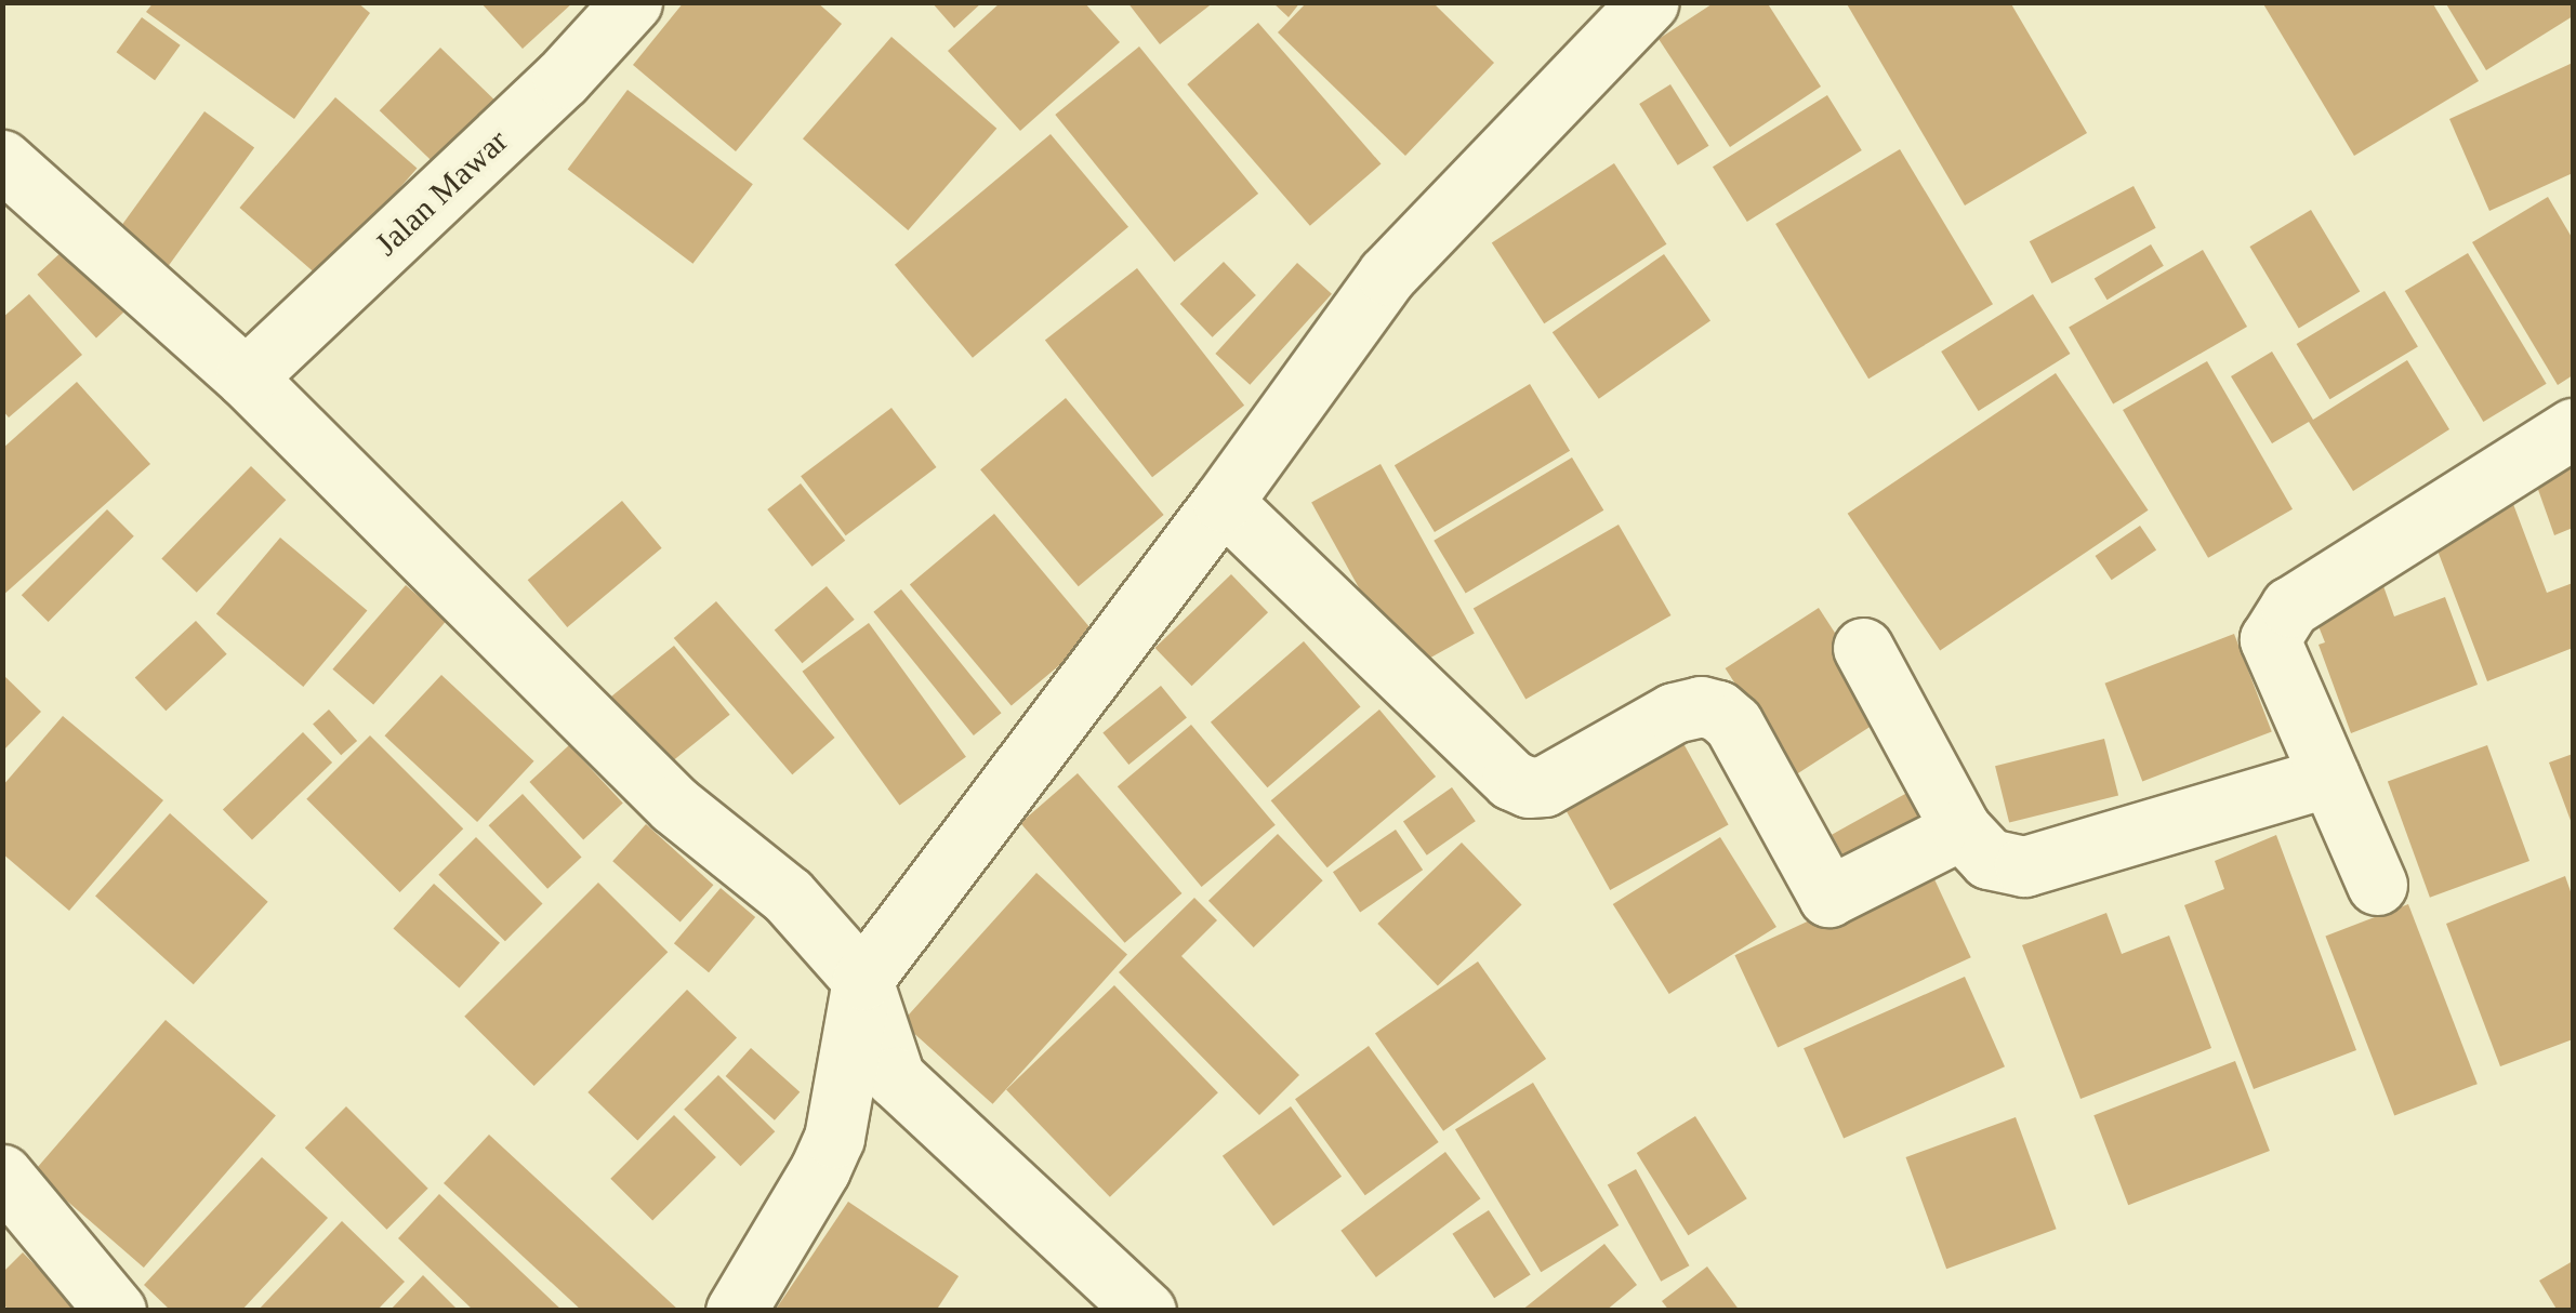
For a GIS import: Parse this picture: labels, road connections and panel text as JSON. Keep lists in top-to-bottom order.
{
  "streets": {
    "street": ["Jalan Mawar"]
  }
}
